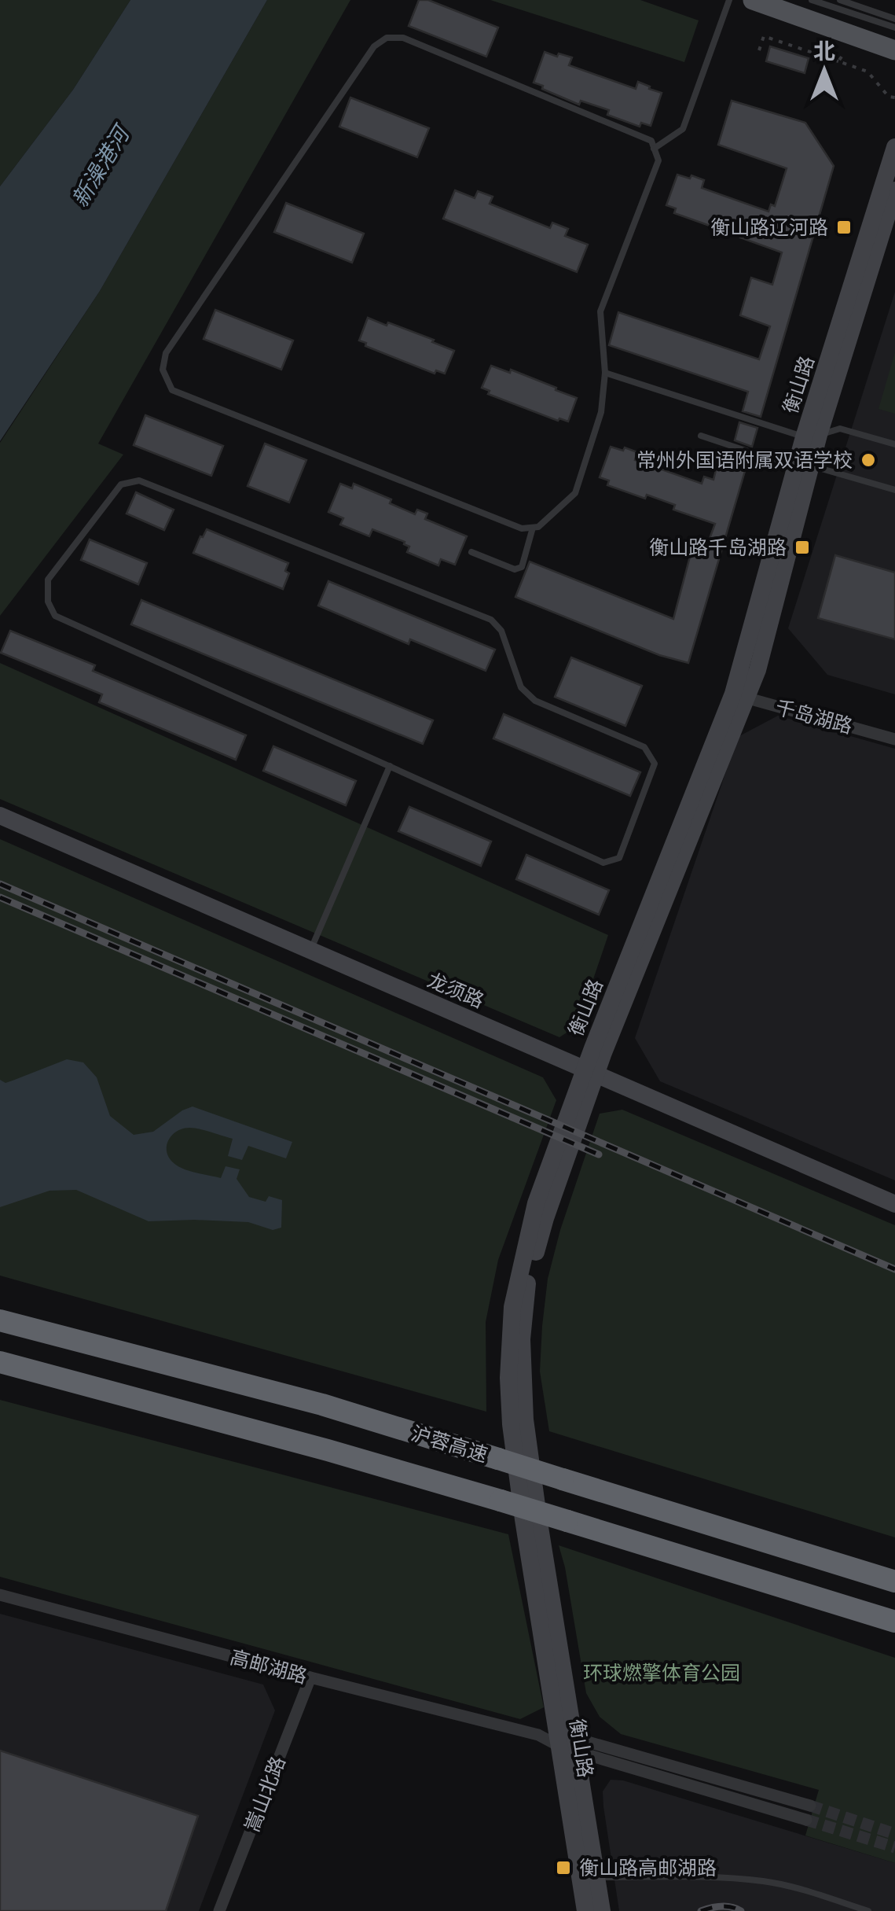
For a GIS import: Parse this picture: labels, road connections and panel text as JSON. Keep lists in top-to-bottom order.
{
  "streets": {
    "highway": ["沪蓉高速"],
    "street": [
      "衡山路",
      "千岛湖路",
      "龙须路",
      "高邮湖路",
      "嵩山北路"
    ]
  },
  "crossings": [
    ["衡山路", "千岛湖路"],
    ["衡山路", "龙须路"],
    ["衡山路", "高邮湖路"],
    ["高邮湖路", "嵩山北路"]
  ],
  "water": ["新澡港河"],
  "parks": ["环球燃擎体育公园"],
  "places": {
    "transit": ["衡山路辽河路", "衡山路千岛湖路", "衡山路高邮湖路"],
    "other": ["常州外国语附属双语学校"]
  },
  "north": "top"
}
